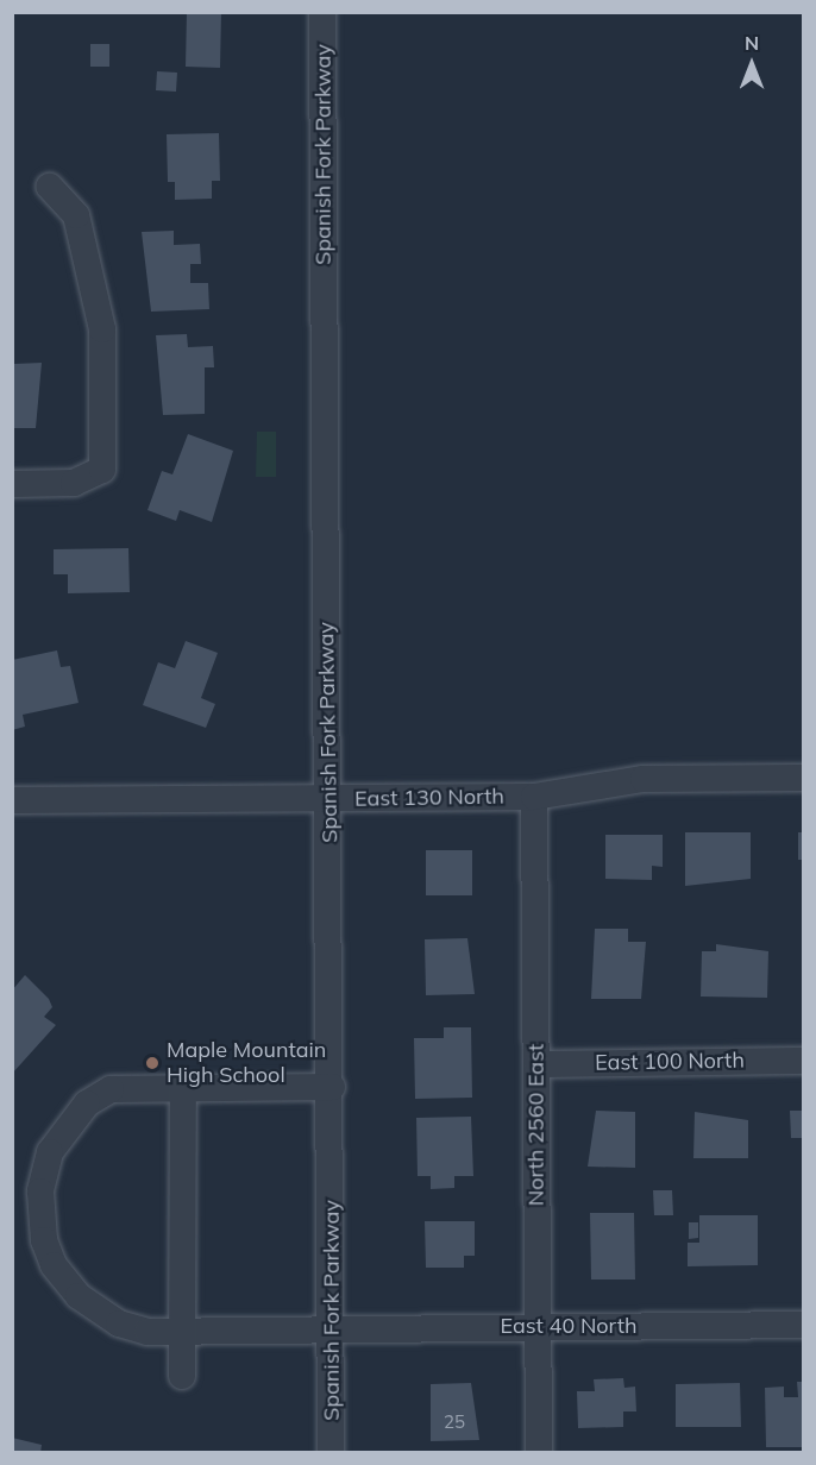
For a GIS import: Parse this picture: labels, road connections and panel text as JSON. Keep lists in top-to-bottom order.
{
  "streets": {
    "street": [
      "Spanish Fork Parkway",
      "East 130 North",
      "East 100 North",
      "North 2560 East",
      "East 40 North"
    ]
  },
  "crossings": [
    ["Spanish Fork Parkway", "East 130 North"],
    ["Spanish Fork Parkway", "East 40 North"],
    ["East 130 North", "North 2560 East"],
    ["East 100 North", "North 2560 East"],
    ["North 2560 East", "East 40 North"]
  ],
  "places": ["Maple Mountain High School"],
  "house_numbers": ["25"],
  "north": "top"
}
